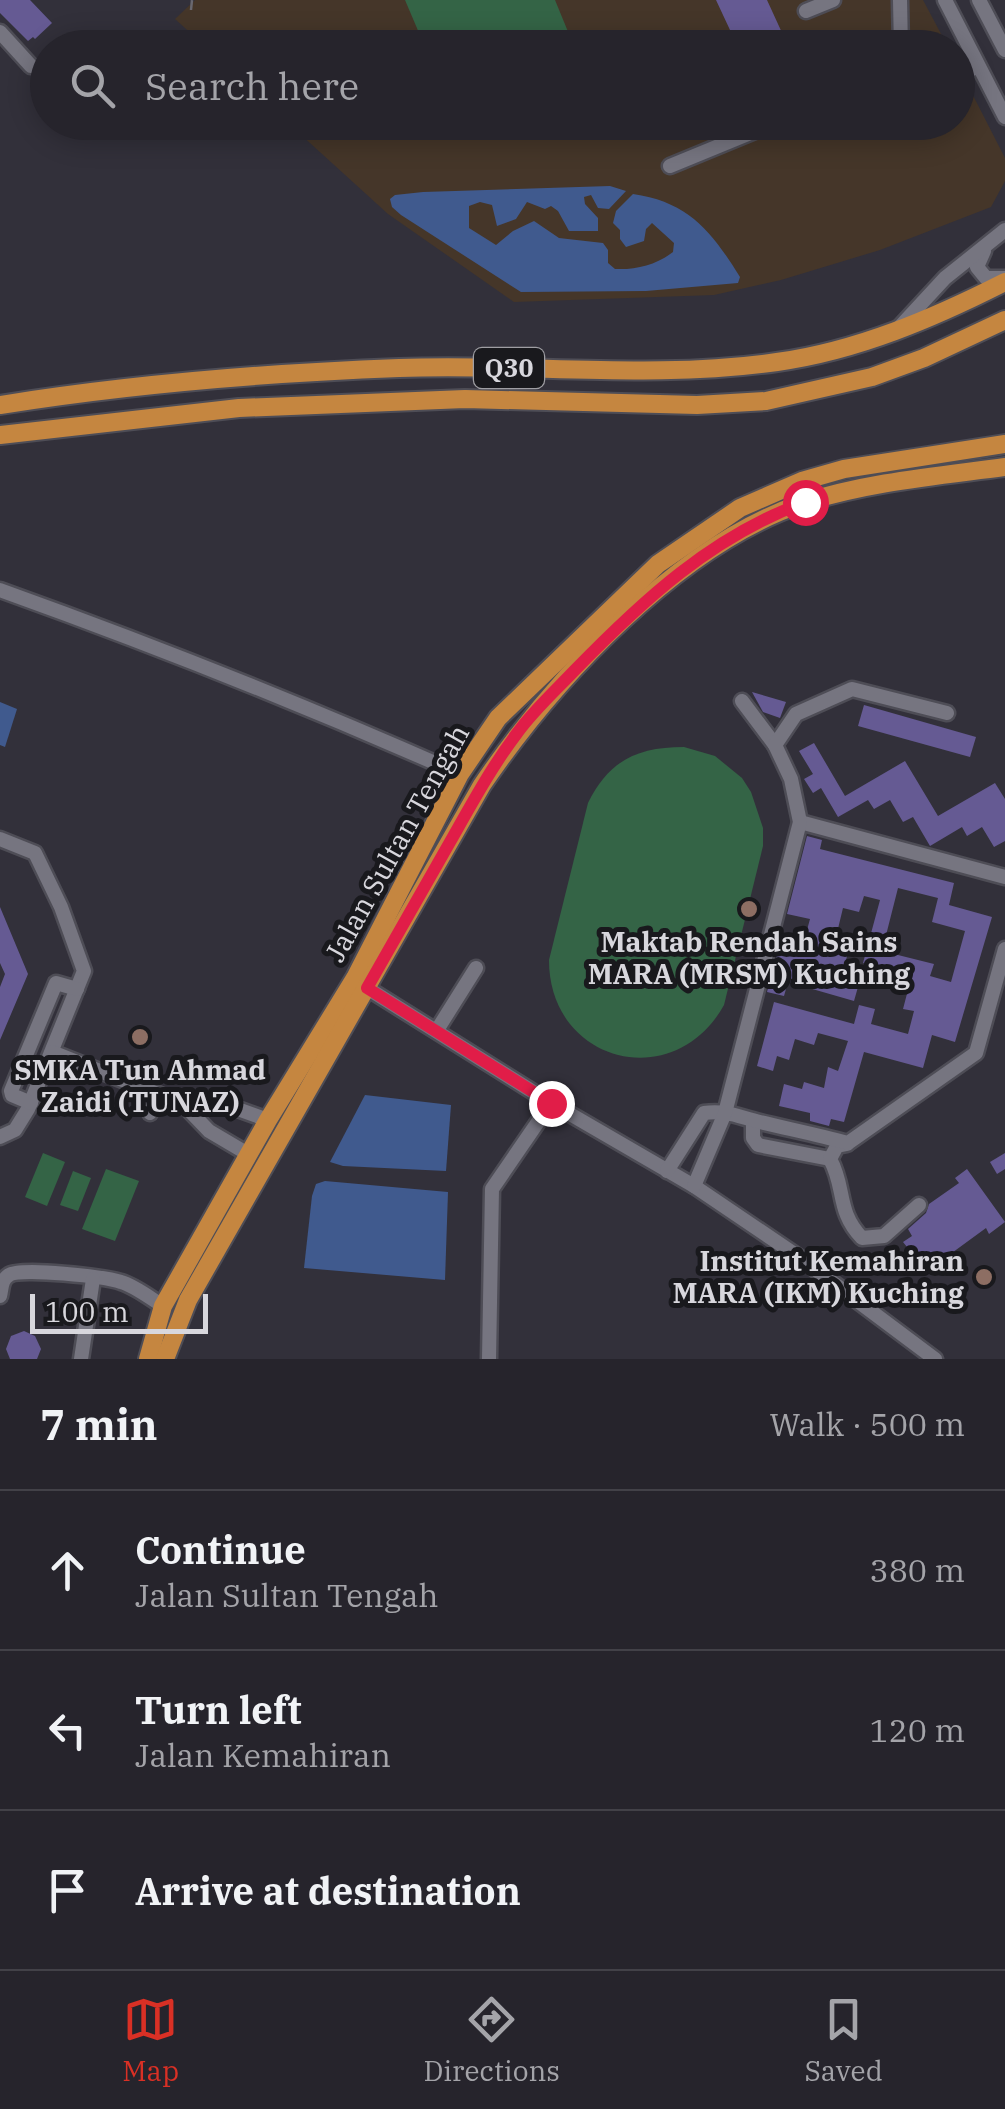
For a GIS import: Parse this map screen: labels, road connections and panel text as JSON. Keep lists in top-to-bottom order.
{
  "streets": {
    "main road": ["Q30", "Jalan Sultan Tengah"]
  },
  "places": ["Maktab Rendah Sains MARA (MRSM) Kuching", "SMKA Tun Ahmad Zaidi (TUNAZ)", "Institut Kemahiran MARA (IKM) Kuching"],
  "scale_bar": "100 m",
  "page": {
    "search": "Search here",
    "scale": "100 m",
    "heading": ["7 min", "Walk · 500 m"],
    "list": [
      ["Continue", "Jalan Sultan Tengah", "380 m"],
      ["Turn left", "Jalan Kemahiran", "120 m"],
      "Arrive at destination"
    ],
    "nav": ["Map", "Directions", "Saved"]
  }
}
